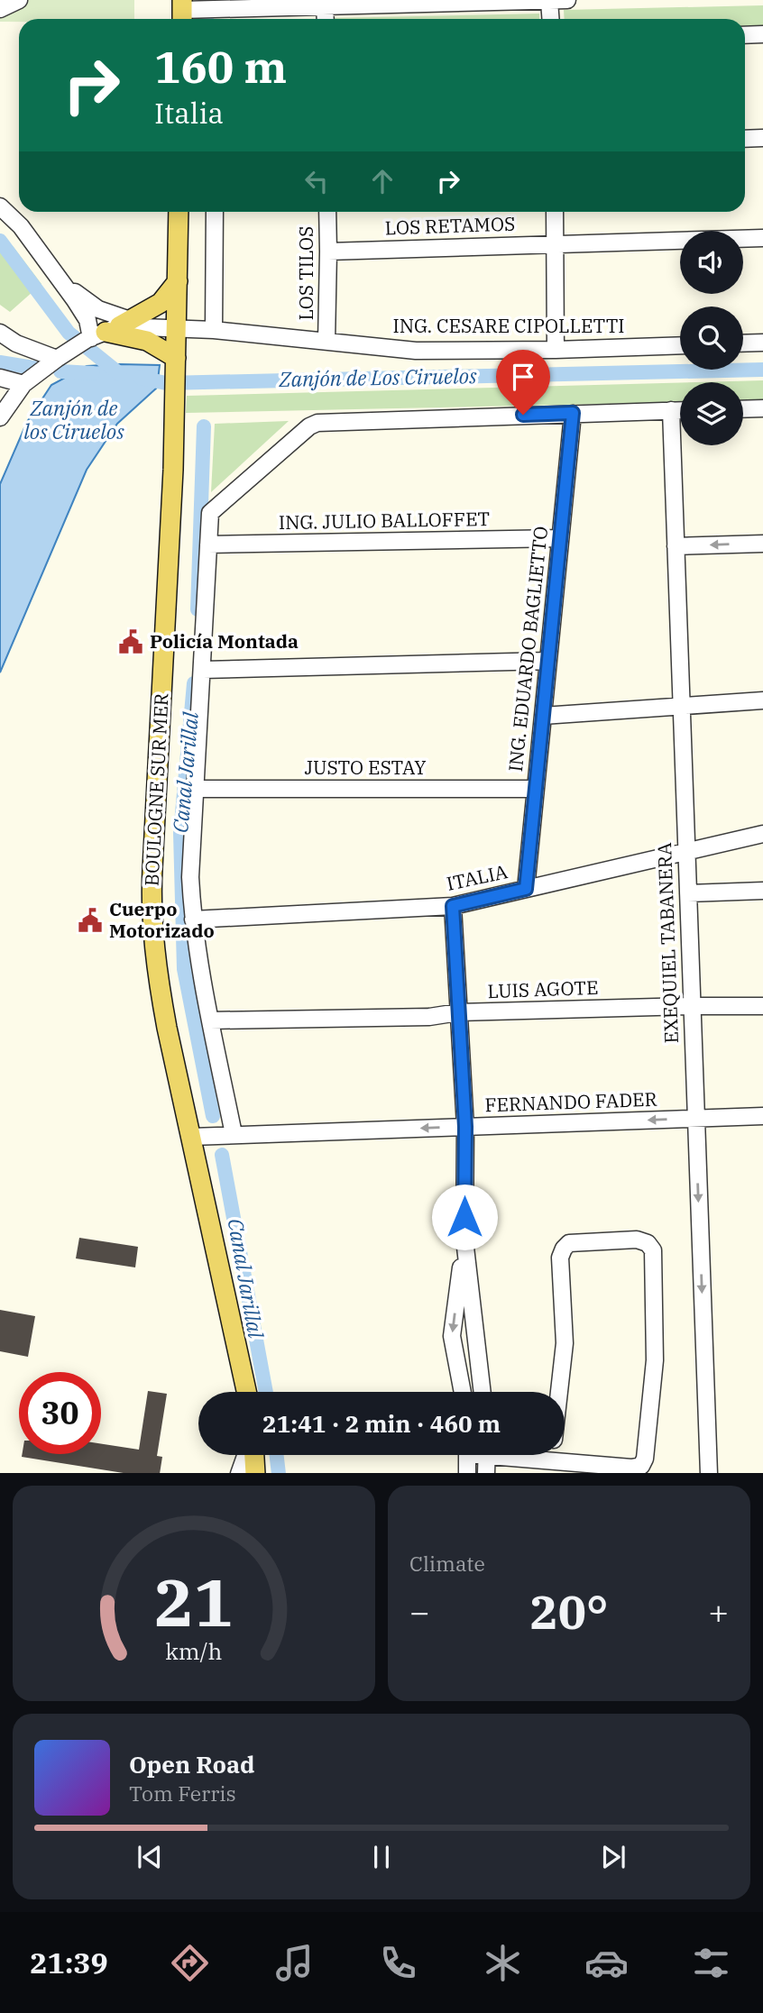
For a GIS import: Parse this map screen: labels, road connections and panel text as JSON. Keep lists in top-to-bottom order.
{
  "streets": {
    "main road": ["BOULOGNE SUR MER"],
    "street": [
      "LOS RETAMOS",
      "LOS TILOS",
      "ING. CESARE CIPOLLETTI",
      "ING. JULIO BALLOFFET",
      "ING. EDUARDO BAGLIETTO",
      "JUSTO ESTAY",
      "ITALIA",
      "EXEQUIEL TABANERA",
      "LUIS AGOTE",
      "FERNANDO FADER"
    ]
  },
  "crossings": [
    ["LOS RETAMOS", "LOS TILOS"],
    ["LOS TILOS", "ING. CESARE CIPOLLETTI"],
    ["ING. CESARE CIPOLLETTI", "BOULOGNE SUR MER"],
    ["ING. JULIO BALLOFFET", "ING. EDUARDO BAGLIETTO"],
    ["ING. EDUARDO BAGLIETTO", "JUSTO ESTAY"],
    ["ING. EDUARDO BAGLIETTO", "ITALIA"],
    ["BOULOGNE SUR MER", "FERNANDO FADER"],
    ["ITALIA", "EXEQUIEL TABANERA"],
    ["EXEQUIEL TABANERA", "LUIS AGOTE"],
    ["EXEQUIEL TABANERA", "FERNANDO FADER"]
  ],
  "one_way": ["FERNANDO FADER"],
  "water": ["Zanjón de Los Ciruelos", "Zanjón de los Ciruelos", "Canal Jarillal"],
  "places": {
    "public building": ["Policía Montada", "Cuerpo Motorizado"]
  },
  "page": {
    "turn": ["160 m", "Italia"],
    "limit": "30",
    "trip": "21:41 · 2 min · 460 m",
    "tile": "Climate",
    "heat": ["−", "20°", "+"],
    "song": ["Open Road", "Tom Ferris"],
    "tabs": "21:39",
    "gauge": ["21", "km/h"]
  }
}
